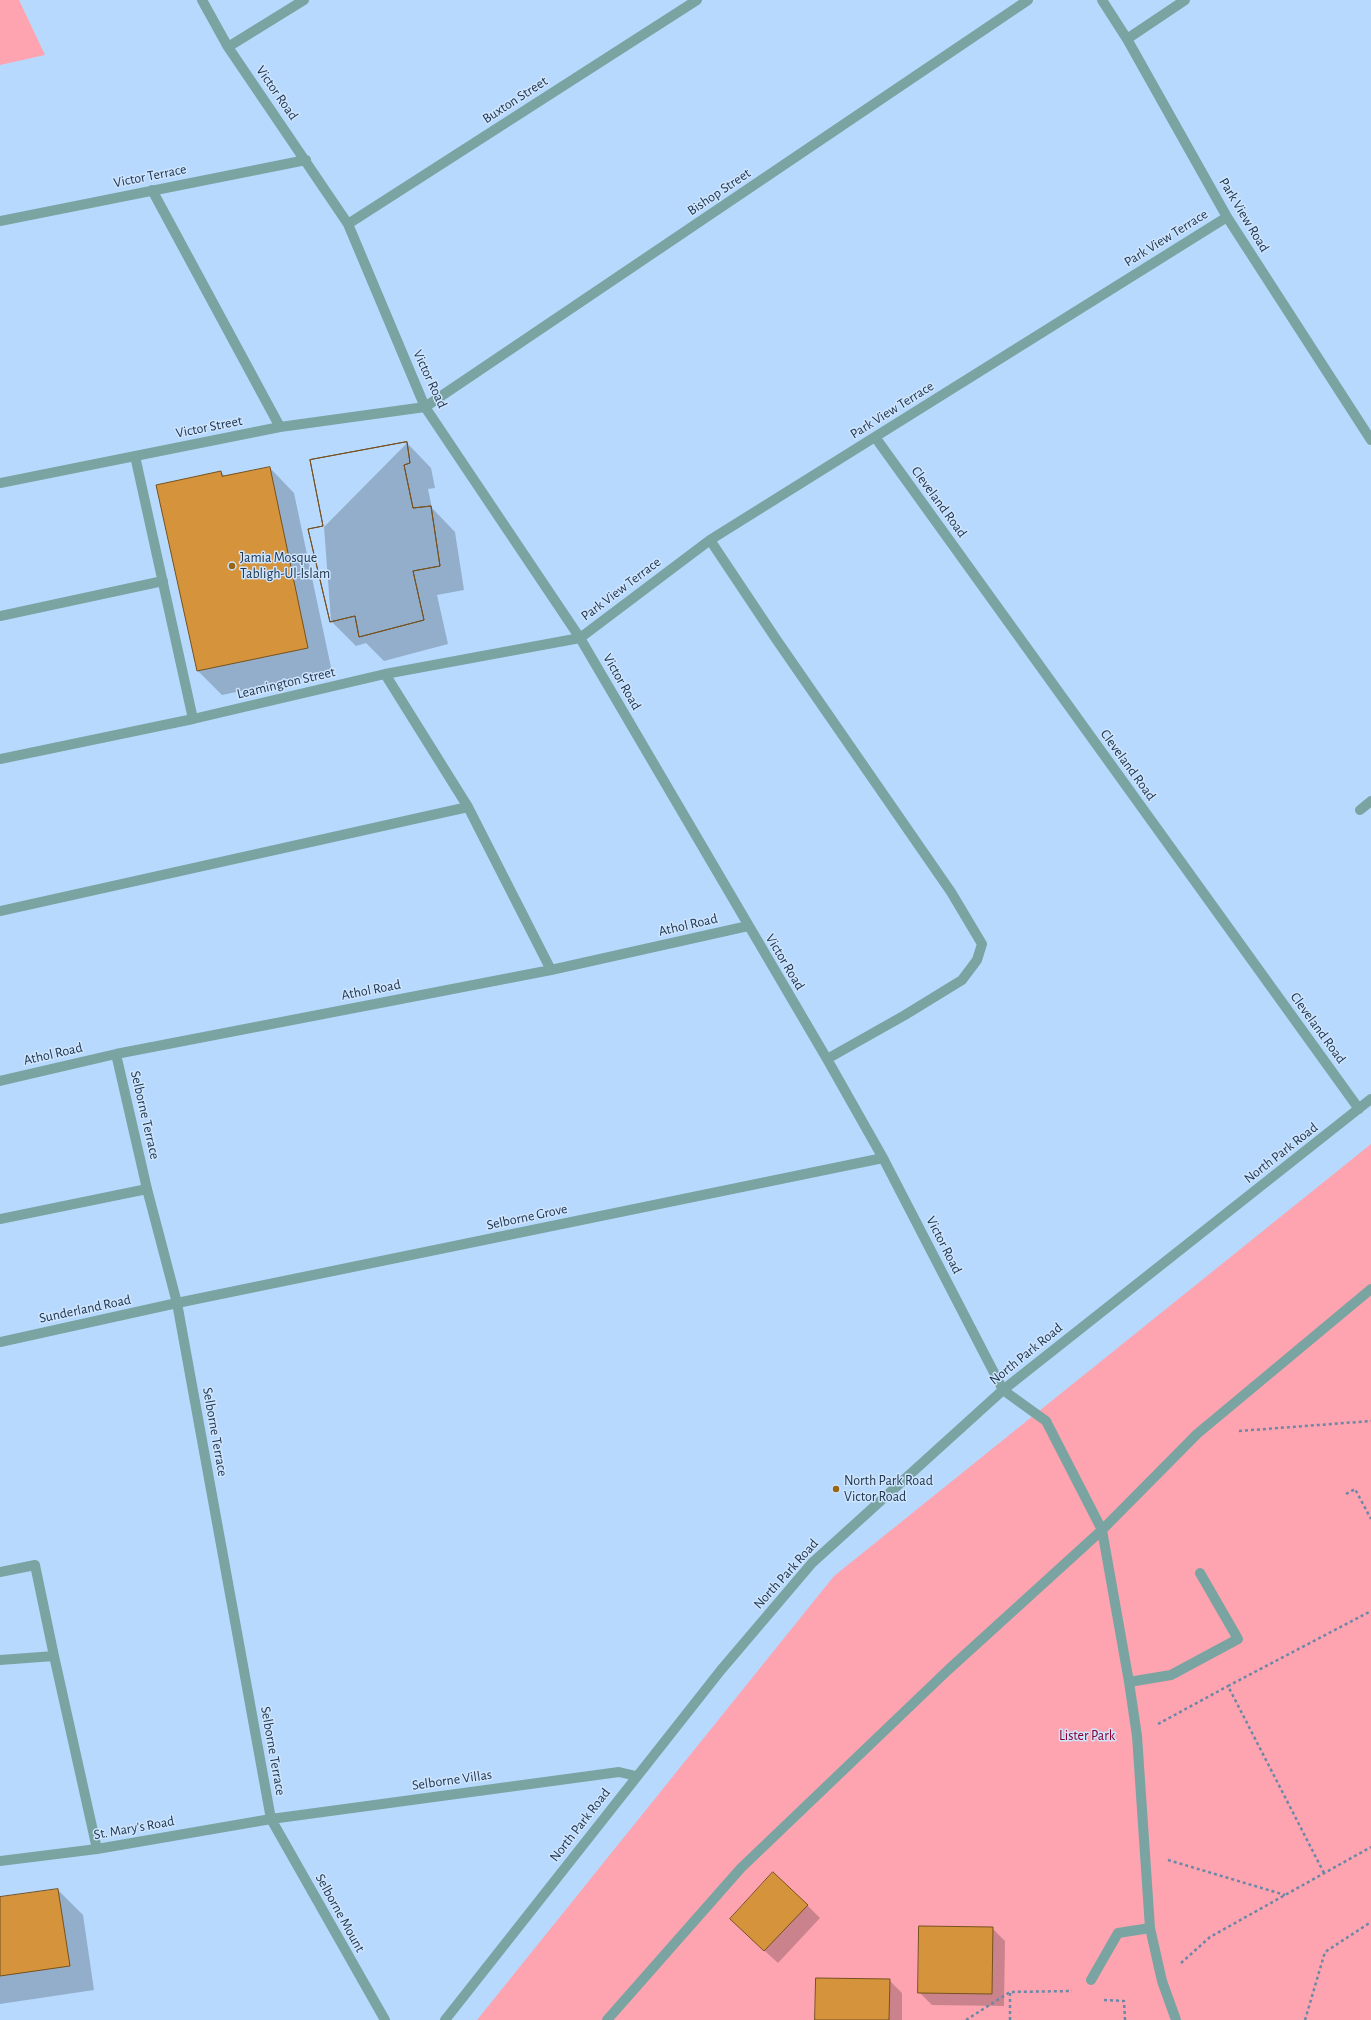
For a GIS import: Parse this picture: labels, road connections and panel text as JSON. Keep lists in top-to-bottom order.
{
  "streets": {
    "street": [
      "Victor Road",
      "Buxton Street",
      "Victor Terrace",
      "Bishop Street",
      "Park View Road",
      "Park View Terrace",
      "Victor Street",
      "Cleveland Road",
      "Leamington Street",
      "Athol Road",
      "Selborne Terrace",
      "North Park Road",
      "Selborne Grove",
      "Sunderland Road",
      "Selborne Villas",
      "St. Mary's Road",
      "Selborne Mount"
    ]
  },
  "crossings": [
    ["Victor Road", "Buxton Street"],
    ["Victor Road", "Victor Terrace"],
    ["Victor Road", "Bishop Street"],
    ["Victor Road", "Park View Terrace"],
    ["Victor Road", "Victor Street"],
    ["Victor Road", "Leamington Street"],
    ["Victor Road", "Athol Road"],
    ["Victor Road", "North Park Road"],
    ["Victor Road", "Selborne Grove"],
    ["Bishop Street", "Victor Street"],
    ["Park View Road", "Park View Terrace"],
    ["Park View Terrace", "Cleveland Road"],
    ["Park View Terrace", "Leamington Street"],
    ["Cleveland Road", "North Park Road"],
    ["Athol Road", "Selborne Terrace"],
    ["Selborne Terrace", "Selborne Grove"],
    ["Selborne Terrace", "Sunderland Road"],
    ["Selborne Terrace", "Selborne Villas"],
    ["Selborne Terrace", "St. Mary's Road"],
    ["Selborne Terrace", "Selborne Mount"],
    ["North Park Road", "Selborne Villas"],
    ["Selborne Grove", "Sunderland Road"],
    ["Selborne Villas", "St. Mary's Road"],
    ["Selborne Villas", "Selborne Mount"],
    ["St. Mary's Road", "Selborne Mount"]
  ],
  "parks": ["Lister Park"],
  "places": ["Jamia Mosque Tabligh-Ul-Islam", "North Park Road Victor Road"]
}
